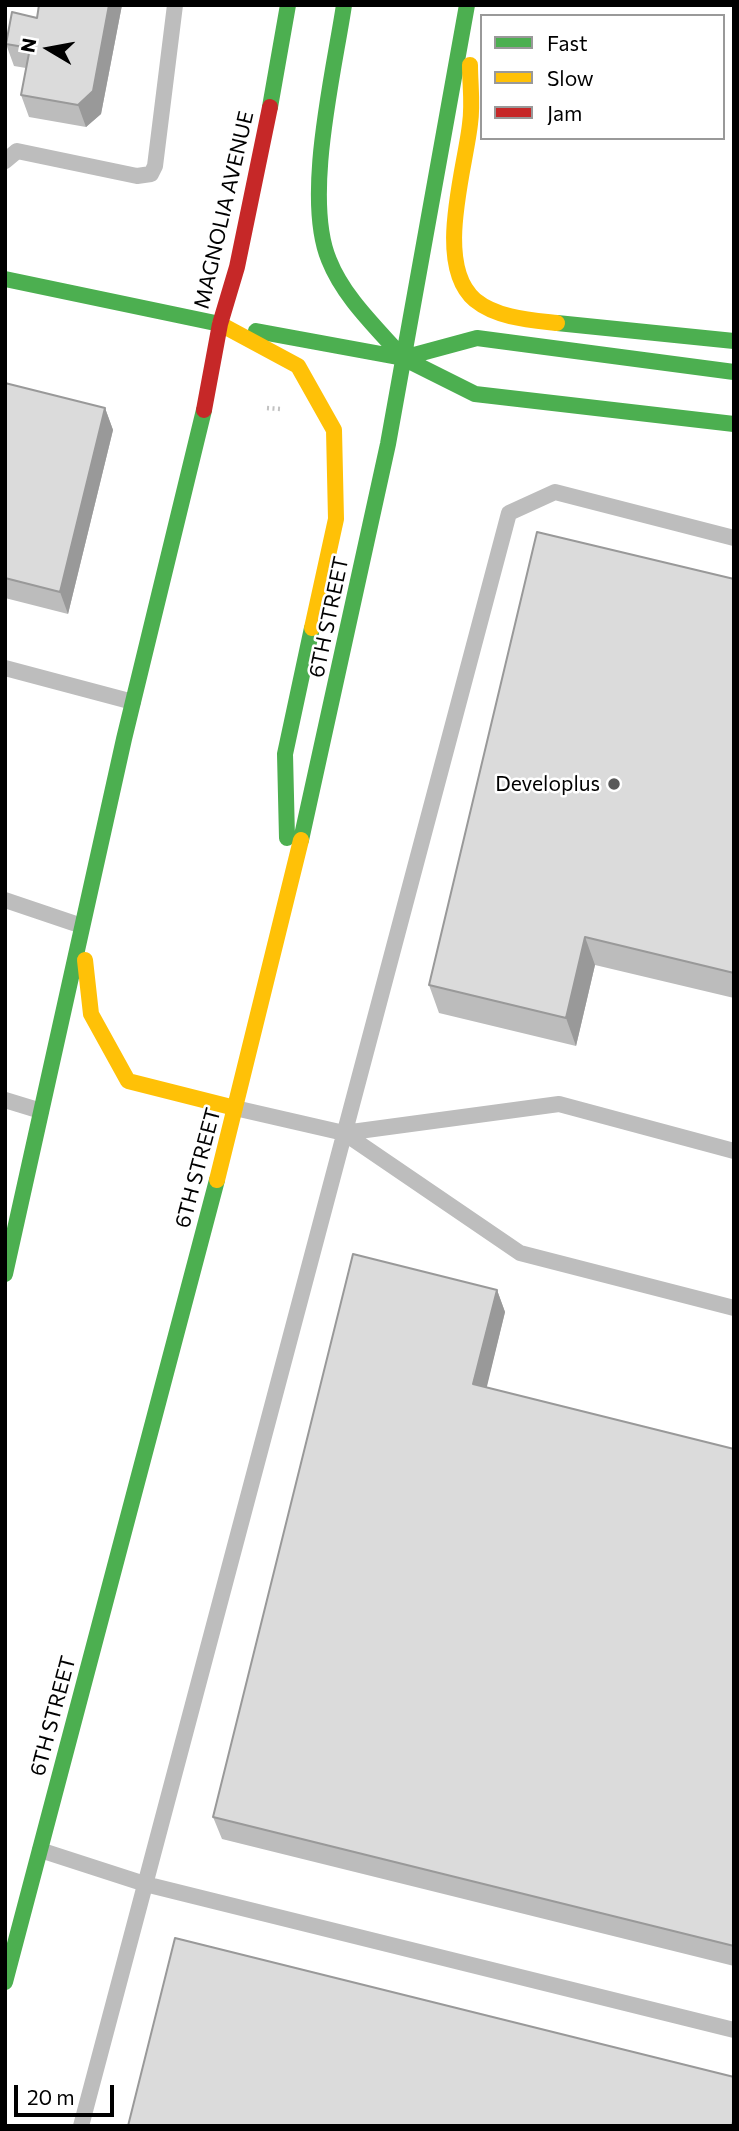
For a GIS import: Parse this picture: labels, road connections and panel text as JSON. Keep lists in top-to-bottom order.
{
  "streets": {
    "main road": ["MAGNOLIA AVENUE", "6TH STREET"]
  },
  "crossings": [
    ["MAGNOLIA AVENUE", "6TH STREET"]
  ],
  "places": ["Developlus"],
  "legend": ["Fast", "Slow", "Jam"],
  "scale_bar": "20 m",
  "north": "left"
}
